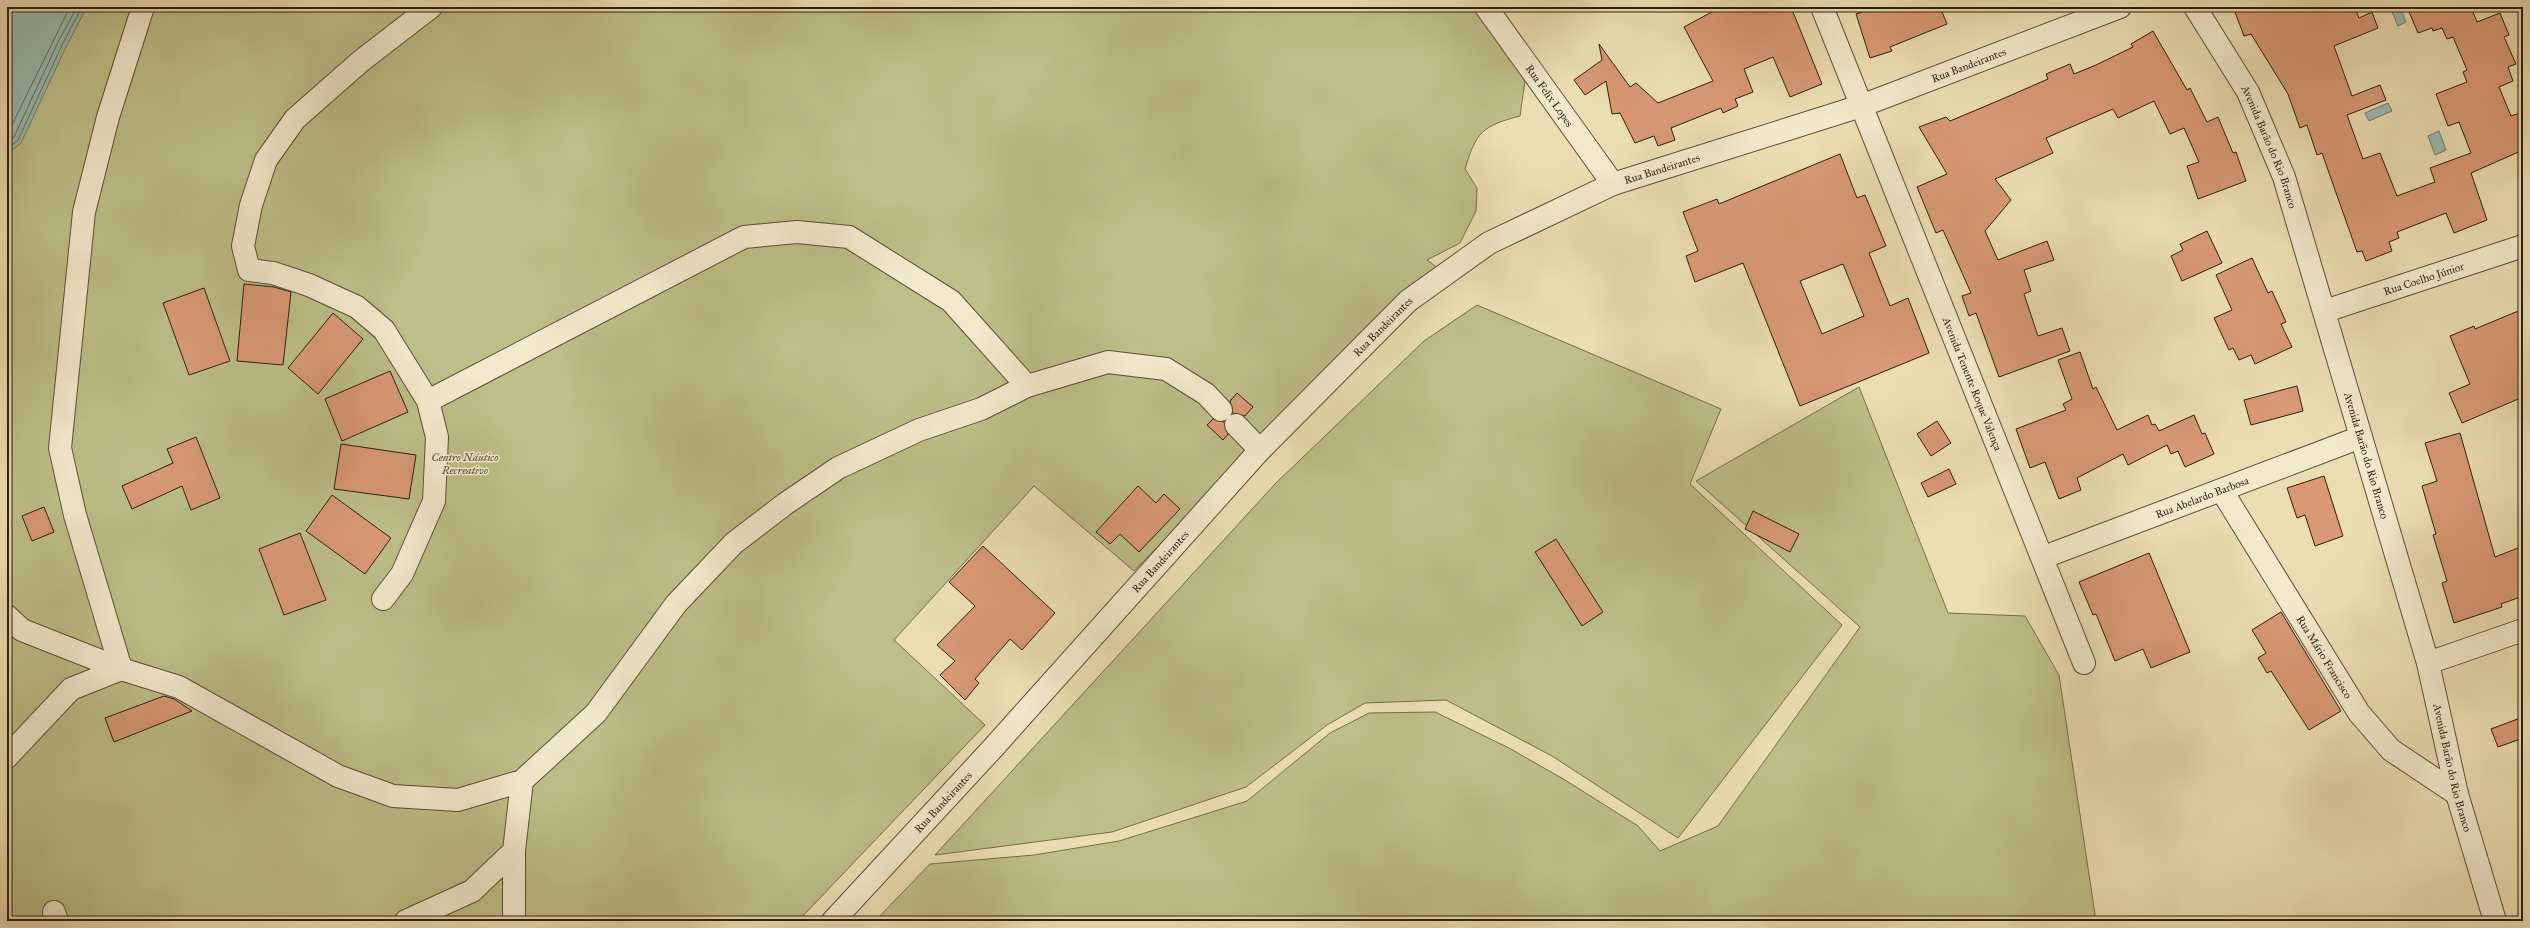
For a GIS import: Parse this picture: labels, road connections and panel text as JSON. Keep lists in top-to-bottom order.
{
  "streets": {
    "street": [
      "Rua Bandeirantes",
      "Rua Felix Lopes",
      "Avenida Barão do Rio Branco",
      "Rua Coelho Júnior",
      "Avenida Tenente Roque Valença",
      "Rua Abelardo Barbosa",
      "Rua Mário Francisco"
    ]
  },
  "crossings": [
    ["Rua Bandeirantes", "Rua Felix Lopes"],
    ["Rua Bandeirantes", "Avenida Tenente Roque Valença"],
    ["Avenida Barão do Rio Branco", "Rua Coelho Júnior"],
    ["Avenida Barão do Rio Branco", "Rua Abelardo Barbosa"],
    ["Avenida Barão do Rio Branco", "Rua Mário Francisco"],
    ["Avenida Tenente Roque Valença", "Rua Abelardo Barbosa"],
    ["Rua Abelardo Barbosa", "Rua Mário Francisco"]
  ],
  "parks": ["Centro Náutico Recreativo"]
}
